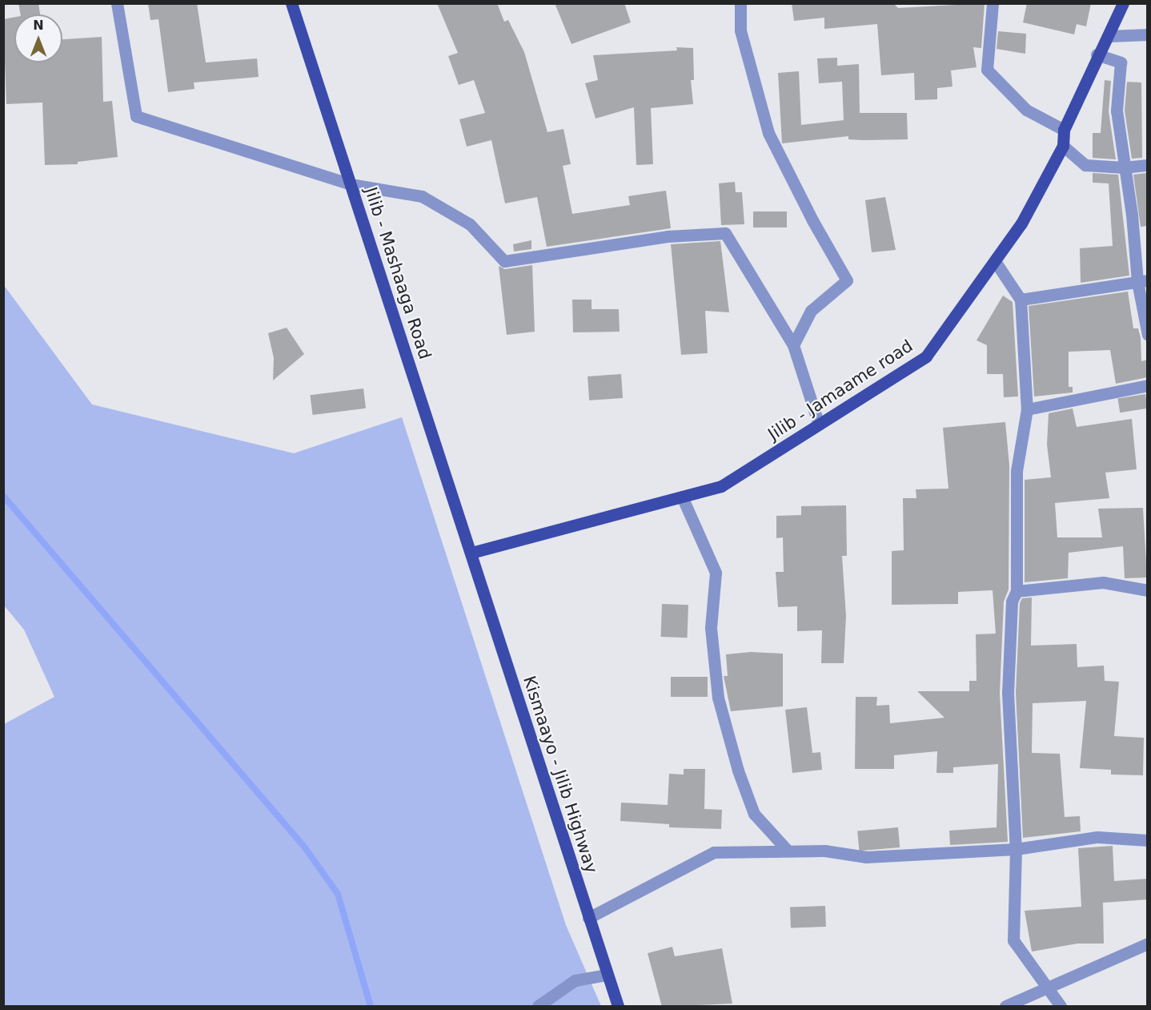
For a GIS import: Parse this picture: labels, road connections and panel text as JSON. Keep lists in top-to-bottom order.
{
  "streets": {
    "main road": ["Jilib - Mashaaga Road", "Jilib - Jamaame road", "Kismaayo - Jilib Highway"]
  },
  "crossings": [
    ["Jilib - Mashaaga Road", "Jilib - Jamaame road"],
    ["Jilib - Mashaaga Road", "Kismaayo - Jilib Highway"],
    ["Jilib - Jamaame road", "Kismaayo - Jilib Highway"]
  ],
  "north": "top"
}
